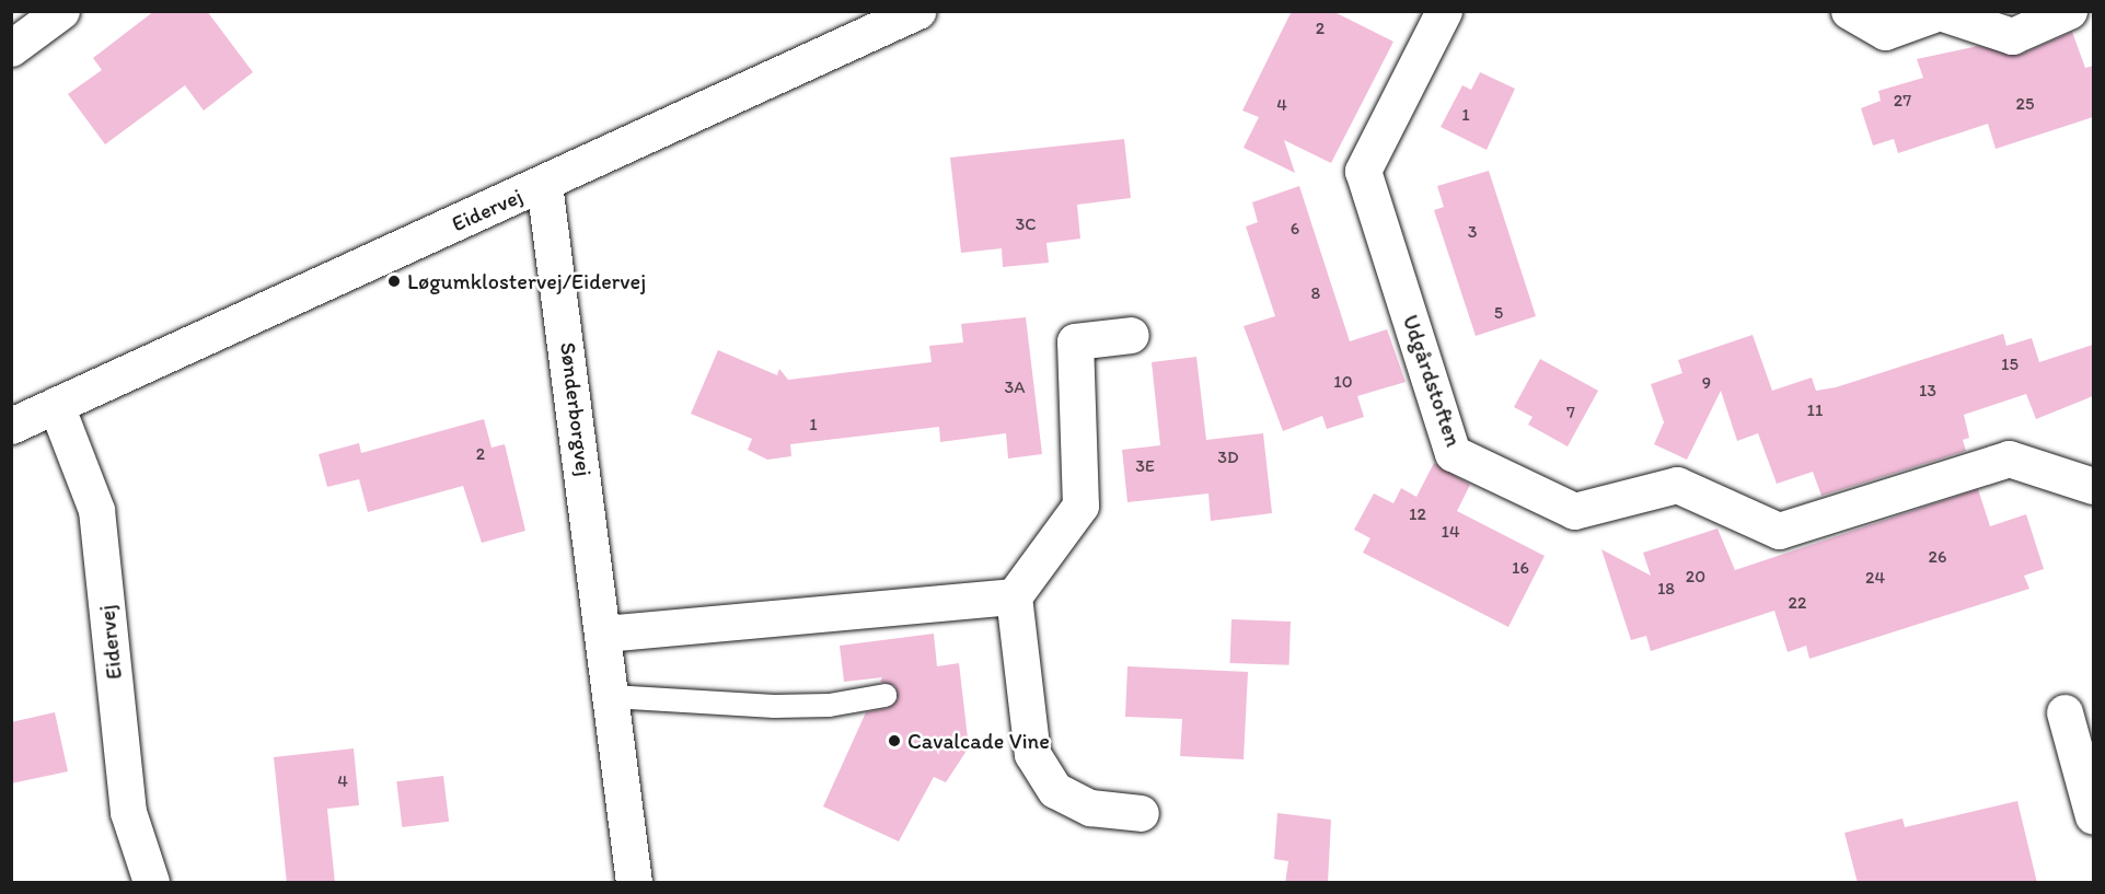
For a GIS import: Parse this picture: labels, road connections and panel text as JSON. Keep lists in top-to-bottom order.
{
  "streets": {
    "street": ["Eidervej", "Udgårdstoften", "Sønderborgvej"]
  },
  "crossings": [
    ["Eidervej", "Sønderborgvej"]
  ],
  "places": ["Løgumklostervej/Eidervej", "Cavalcade Vine"],
  "house_numbers": [
    "2",
    "27",
    "25",
    "4",
    "1",
    "3C",
    "6",
    "3",
    "8",
    "5",
    "15",
    "10",
    "9",
    "3A",
    "13",
    "11",
    "7",
    "1",
    "2",
    "3D",
    "3E",
    "12",
    "14",
    "26",
    "16",
    "20",
    "24",
    "18",
    "22",
    "4"
  ]
}
